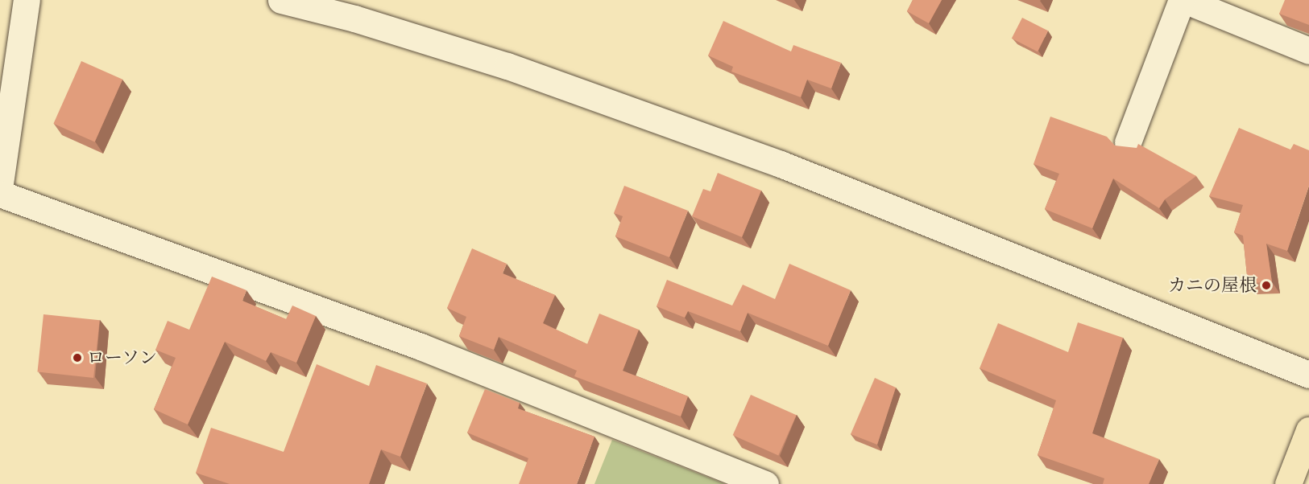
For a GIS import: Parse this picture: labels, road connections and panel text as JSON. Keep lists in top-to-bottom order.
{
  "places": ["カニの屋根", "ローソン"]
}
